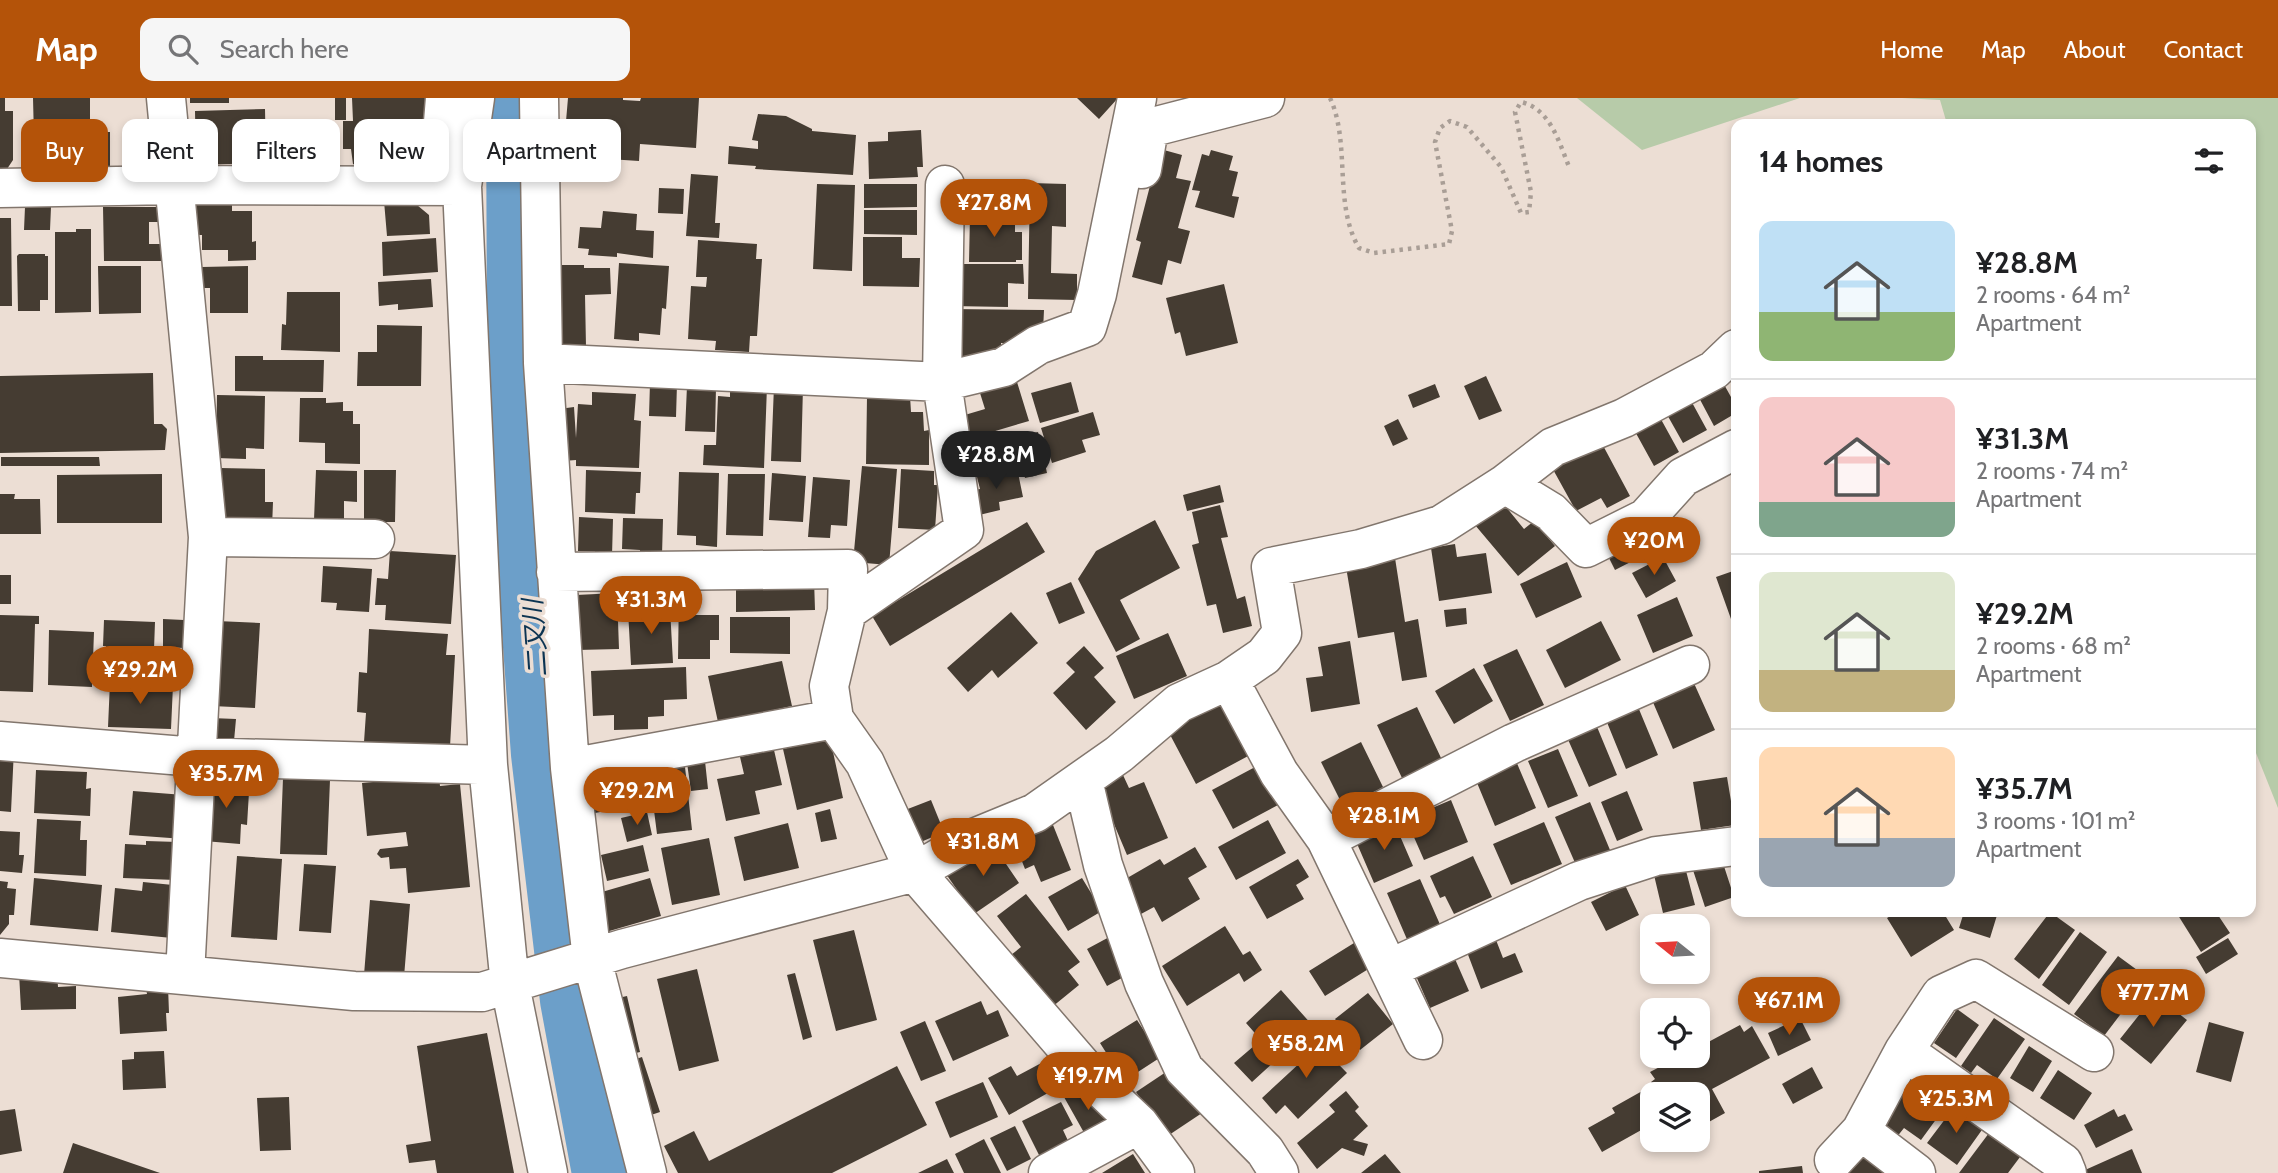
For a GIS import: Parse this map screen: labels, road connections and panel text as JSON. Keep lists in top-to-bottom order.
{
  "water": ["二又川"],
  "north": "left",
  "page": {
    "header": "Map",
    "search": "Search here",
    "nav": [
      "Home",
      "Map",
      "About",
      "Contact"
    ],
    "chip": [
      "Buy",
      "Rent",
      "Filters",
      "New",
      "Apartment"
    ],
    "heading": "14 homes",
    "price": [
      "¥27.8M",
      "¥28.8M",
      "¥20M",
      "¥31.3M",
      "¥29.2M",
      "¥35.7M",
      "¥29.2M",
      "¥28.1M",
      "¥31.8M",
      "¥77.7M",
      "¥67.1M",
      "¥58.2M",
      "¥19.7M",
      "¥25.3M"
    ],
    "list": [
      {
        "name": "¥28.8M",
        "note": "2 rooms · 64 m² · Apartment"
      },
      {
        "name": "¥31.3M",
        "note": "2 rooms · 74 m² · Apartment"
      },
      {
        "name": "¥29.2M",
        "note": "2 rooms · 68 m² · Apartment"
      },
      {
        "name": "¥35.7M",
        "note": "3 rooms · 101 m² · Apartment"
      }
    ]
  }
}
